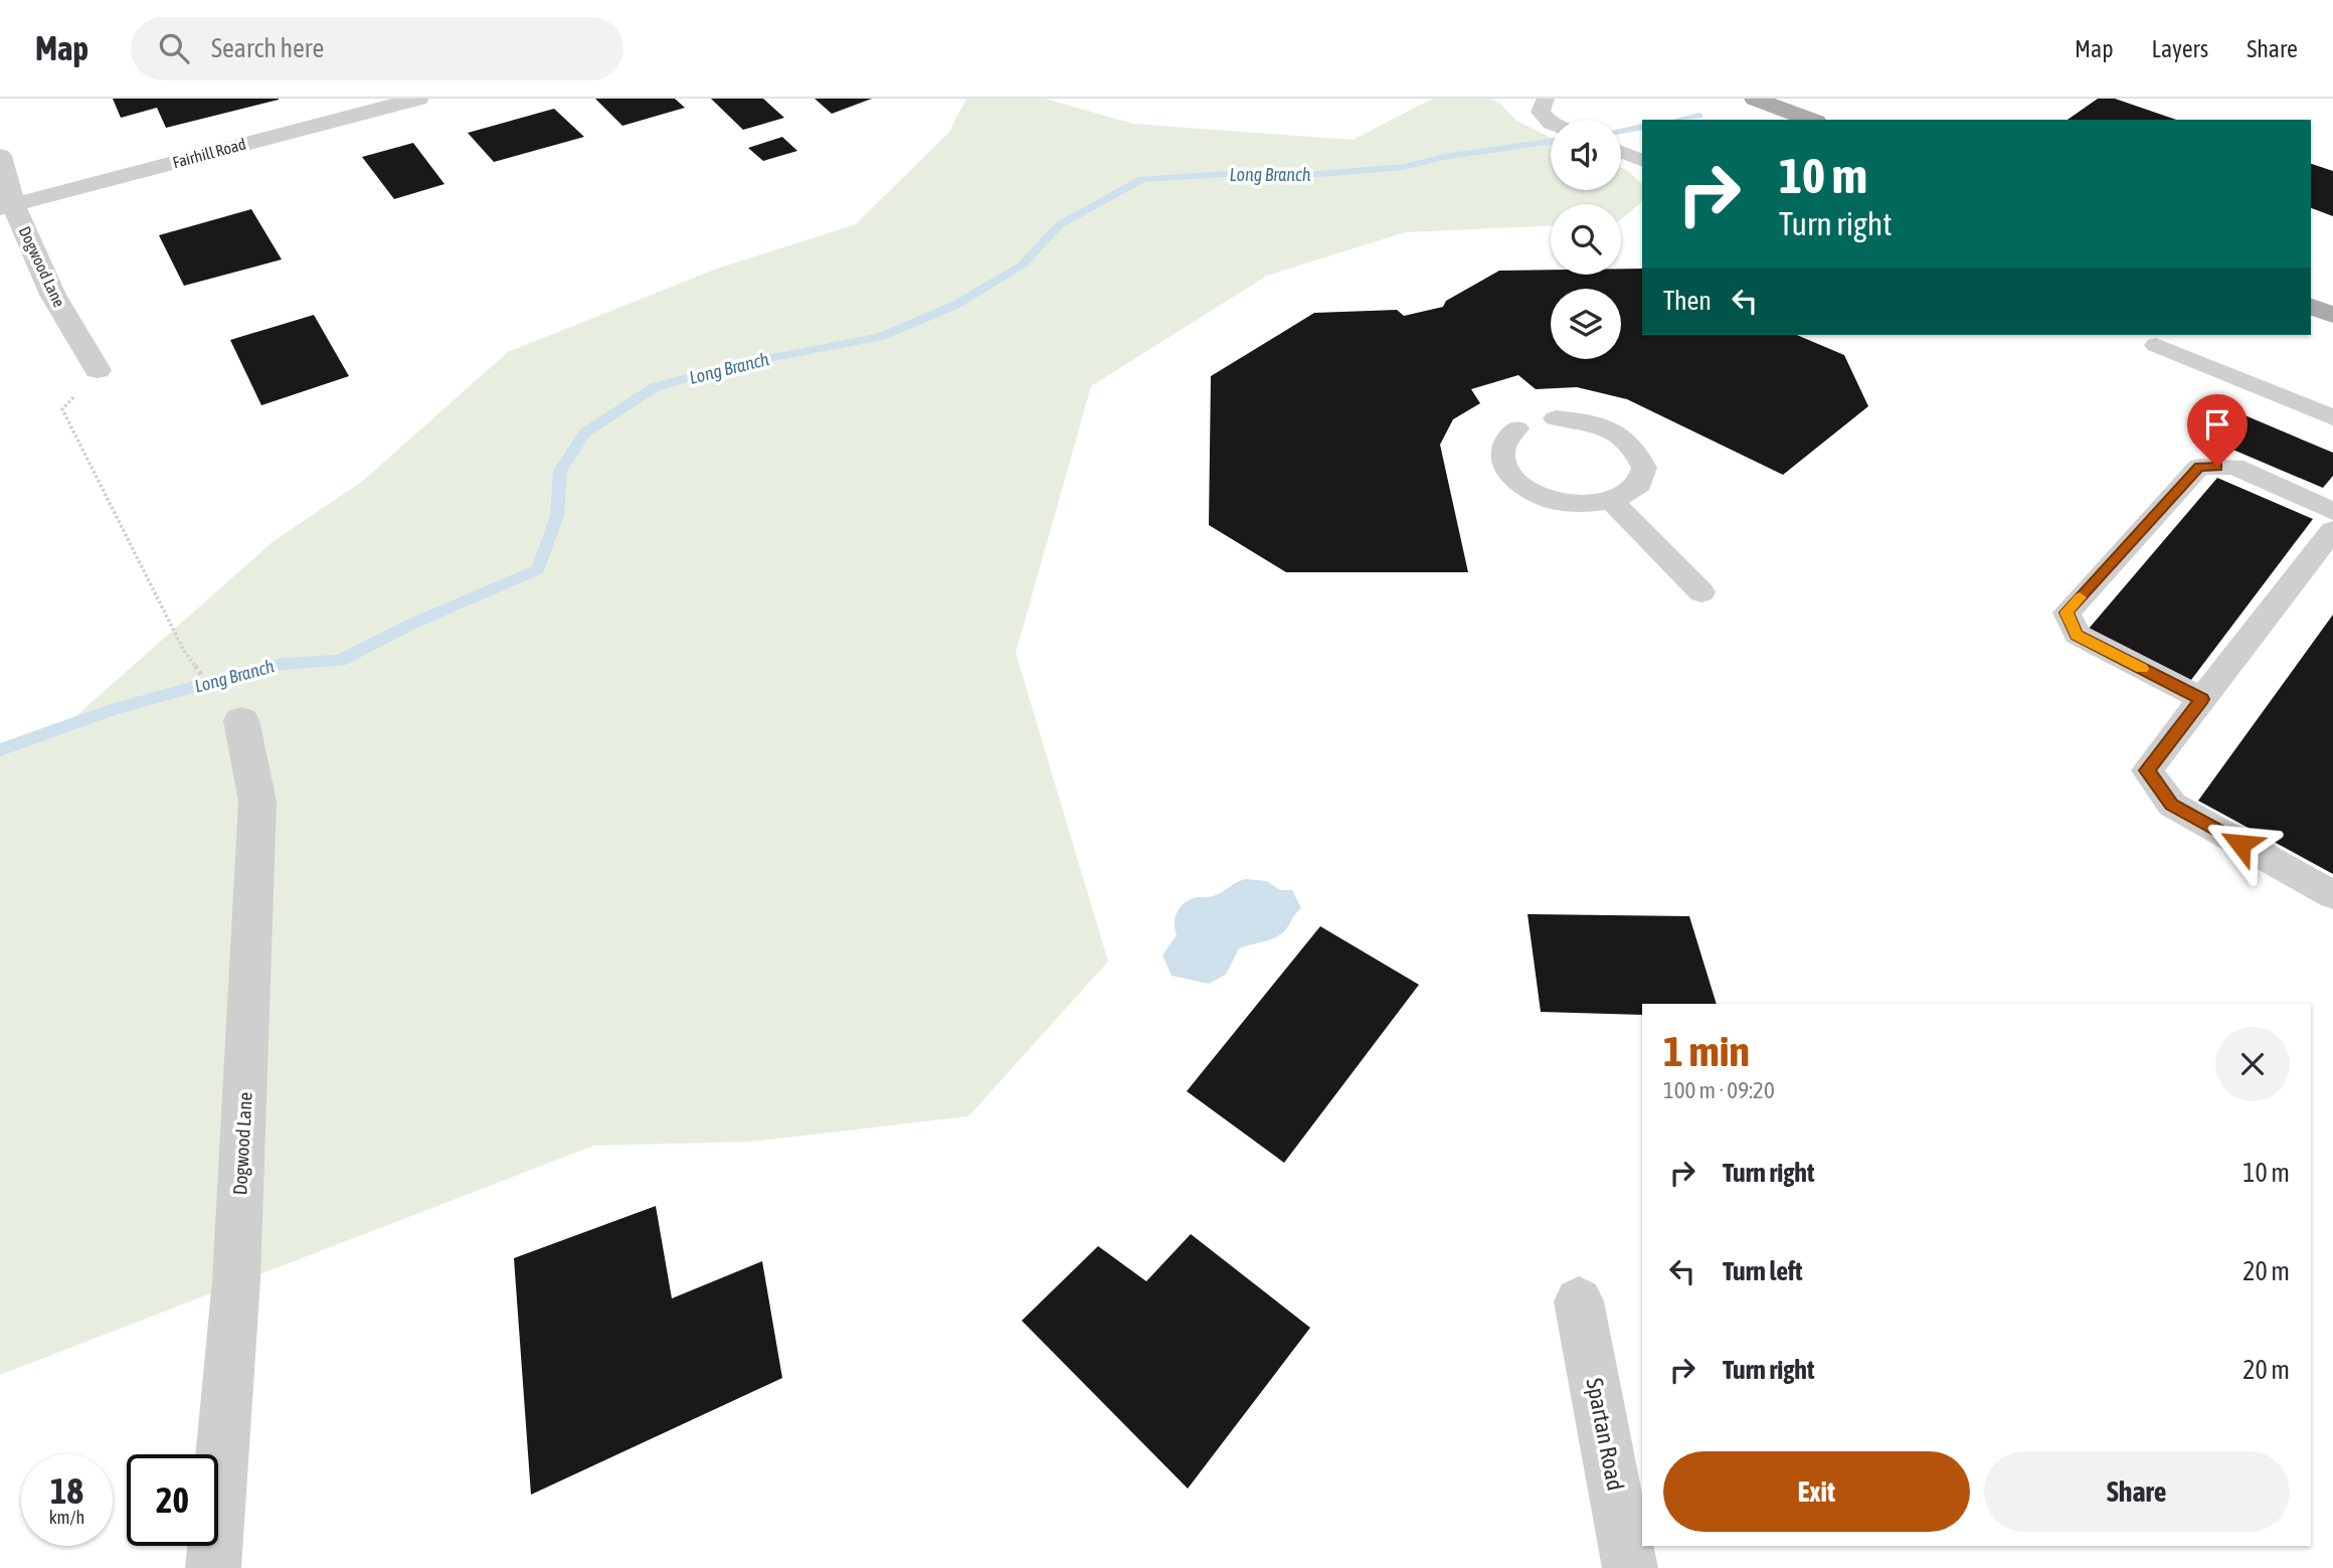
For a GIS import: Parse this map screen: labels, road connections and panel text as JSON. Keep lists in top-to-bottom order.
{
  "streets": {
    "street": ["Fairhill Road", "Dogwood Lane", "Spartan Road"]
  },
  "crossings": [
    ["Fairhill Road", "Dogwood Lane"]
  ],
  "water": ["Long Branch"],
  "page": {
    "header": "Map",
    "search": "Search here",
    "nav": ["Map", "Layers", "Share"],
    "turn": ["10 m", "Turn right"],
    "then": "Then",
    "heading": ["1 min", "100 m · 09:20"],
    "list": [
      {
        "name": "Turn right",
        "value": "10 m"
      },
      {
        "name": "Turn left",
        "value": "20 m"
      },
      {
        "name": "Turn right",
        "value": "20 m"
      }
    ],
    "buttons": ["Exit", "Share"],
    "speed": "18 km/h",
    "limit": "20"
  }
}
